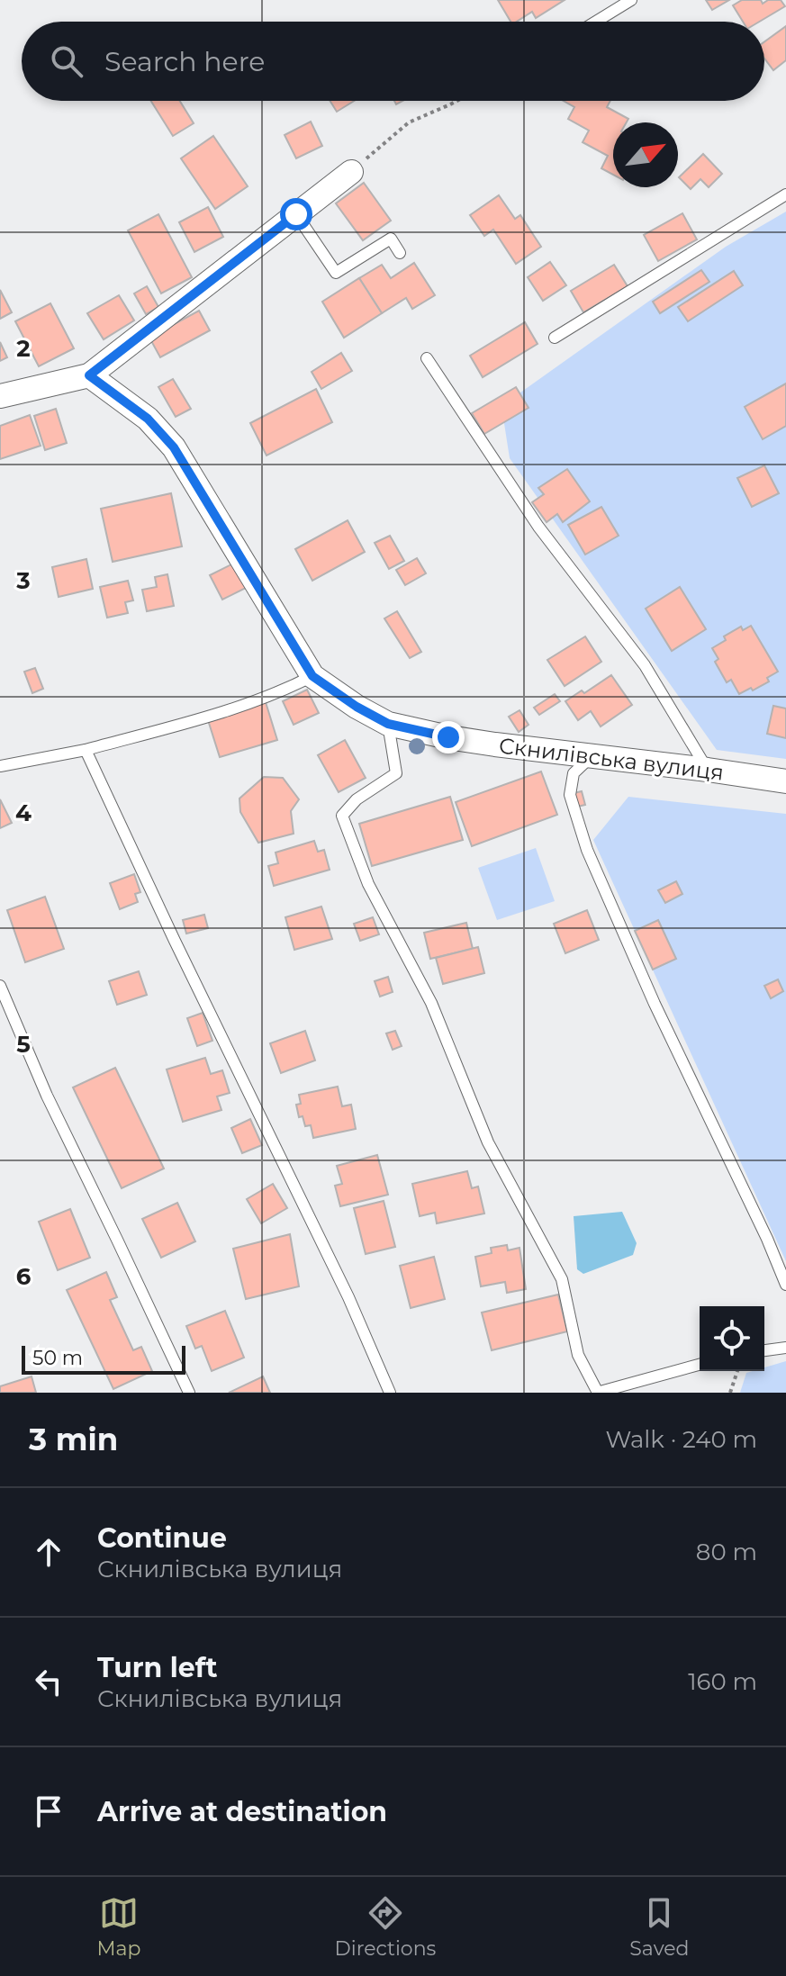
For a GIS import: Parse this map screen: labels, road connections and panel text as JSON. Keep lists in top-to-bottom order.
{
  "streets": {
    "street": ["Скнилівська вулиця"]
  },
  "scale_bar": "50 m",
  "north": "top right",
  "page": {
    "search": "Search here",
    "scale": "50 m",
    "heading": ["3 min", "Walk · 240 m"],
    "list": [
      ["Continue", "Скнилівська вулиця", "80 m"],
      ["Turn left", "Скнилівська вулиця", "160 m"],
      "Arrive at destination"
    ],
    "nav": ["Map", "Directions", "Saved"]
  },
  "grid": {
    "rows": [
      "2",
      "3",
      "4",
      "5",
      "6"
    ]
  }
}
